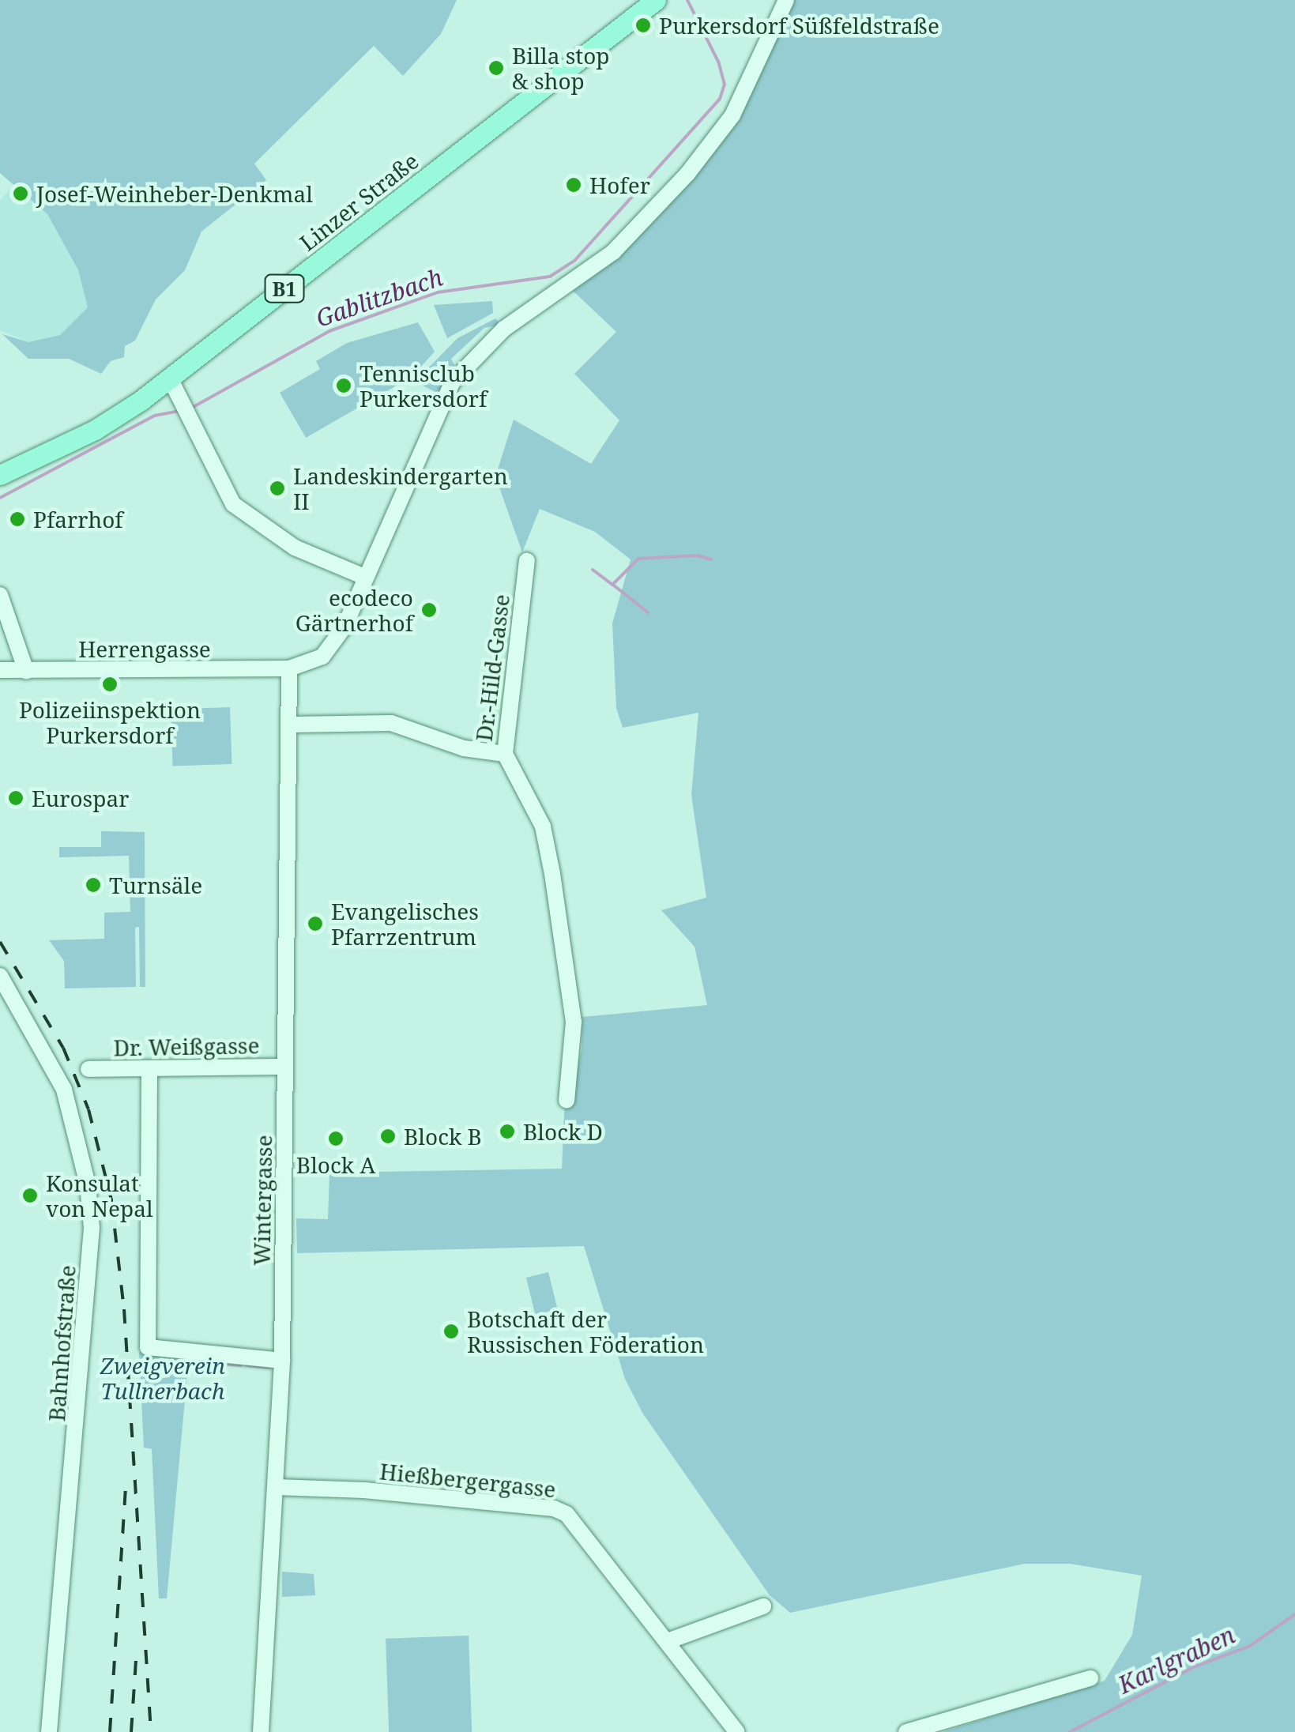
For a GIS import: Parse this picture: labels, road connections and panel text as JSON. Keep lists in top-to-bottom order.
{
  "streets": {
    "main road": ["Linzer Straße", "B1"],
    "street": [
      "Herrengasse",
      "Dr.-Hild-Gasse",
      "Dr. Weißgasse",
      "Wintergasse",
      "Bahnhofstraße",
      "Hießbergergasse"
    ]
  },
  "crossings": [
    ["Herrengasse", "Wintergasse"],
    ["Dr.-Hild-Gasse", "Wintergasse"],
    ["Dr. Weißgasse", "Wintergasse"],
    ["Wintergasse", "Hießbergergasse"]
  ],
  "water": ["Gablitzbach", "Karlgraben"],
  "parks": ["Zweigverein Tullnerbach"],
  "places": [
    "Purkersdorf Süßfeldstraße",
    "Billa stop & shop",
    "Hofer",
    "Josef-Weinheber-Denkmal",
    "Tennisclub Purkersdorf",
    "Landeskindergarten II",
    "Pfarrhof",
    "ecodeco Gärtnerhof",
    "Polizeiinspektion Purkersdorf",
    "Eurospar",
    "Turnsäle",
    "Evangelisches Pfarrzentrum",
    "Block D",
    "Block B",
    "Block A",
    "Konsulat von Nepal",
    "Botschaft der Russischen Föderation"
  ]
}
